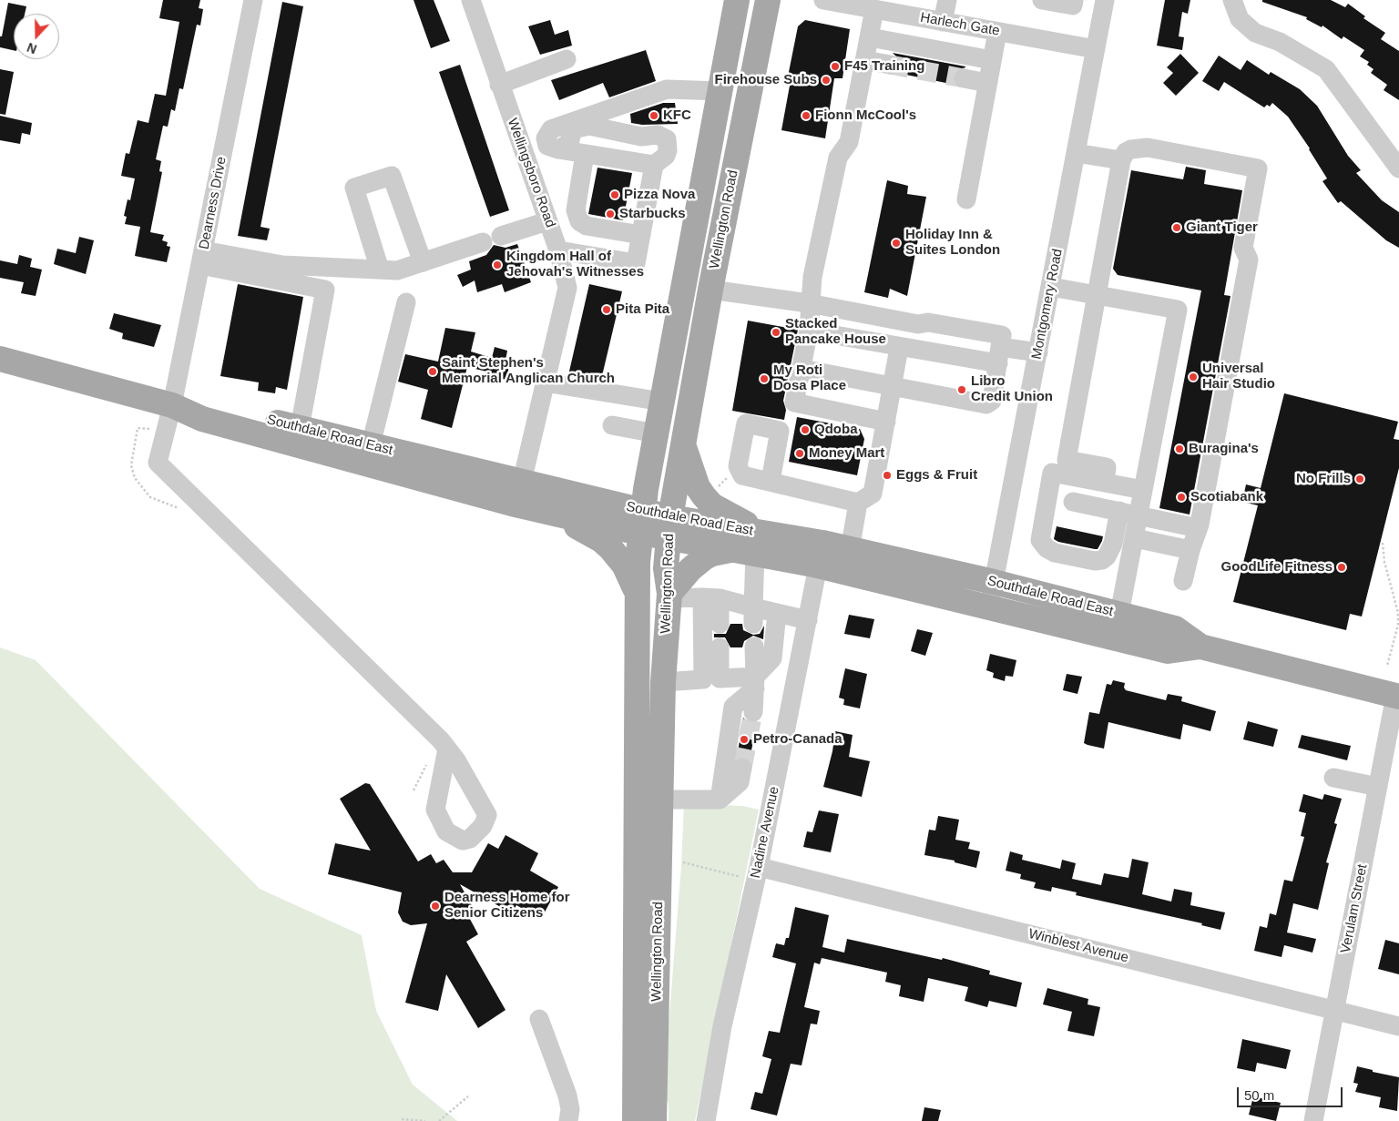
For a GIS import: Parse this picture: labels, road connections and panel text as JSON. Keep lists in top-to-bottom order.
{
  "streets": {
    "main road": ["Wellington Road", "Southdale Road East"],
    "street": [
      "Harlech Gate",
      "Wellingsboro Road",
      "Dearness Drive",
      "Montgomery Road",
      "Nadine Avenue",
      "Verulam Street",
      "Winblest Avenue"
    ]
  },
  "crossings": [
    ["Harlech Gate", "Montgomery Road"],
    ["Wellingsboro Road", "Southdale Road East"],
    ["Dearness Drive", "Southdale Road East"],
    ["Wellington Road", "Southdale Road East"],
    ["Montgomery Road", "Southdale Road East"],
    ["Southdale Road East", "Nadine Avenue"],
    ["Southdale Road East", "Verulam Street"],
    ["Nadine Avenue", "Winblest Avenue"],
    ["Verulam Street", "Winblest Avenue"]
  ],
  "places": [
    "F45 Training",
    "Firehouse Subs",
    "KFC",
    "Fionn McCool's",
    "Pizza Nova",
    "Starbucks",
    "Giant Tiger",
    "Holiday Inn & Suites London",
    "Kingdom Hall of Jehovah's Witnesses",
    "Pita Pita",
    "Stacked Pancake House",
    "Saint Stephen's Memorial Anglican Church",
    "Universal Hair Studio",
    "My Roti Dosa Place",
    "Libro Credit Union",
    "Qdoba",
    "Buragina's",
    "Money Mart",
    "Eggs & Fruit",
    "No Frills",
    "Scotiabank",
    "GoodLife Fitness",
    "Petro-Canada",
    "Dearness Home for Senior Citizens"
  ],
  "scale_bar": "50 m",
  "north": "bottom"
}
